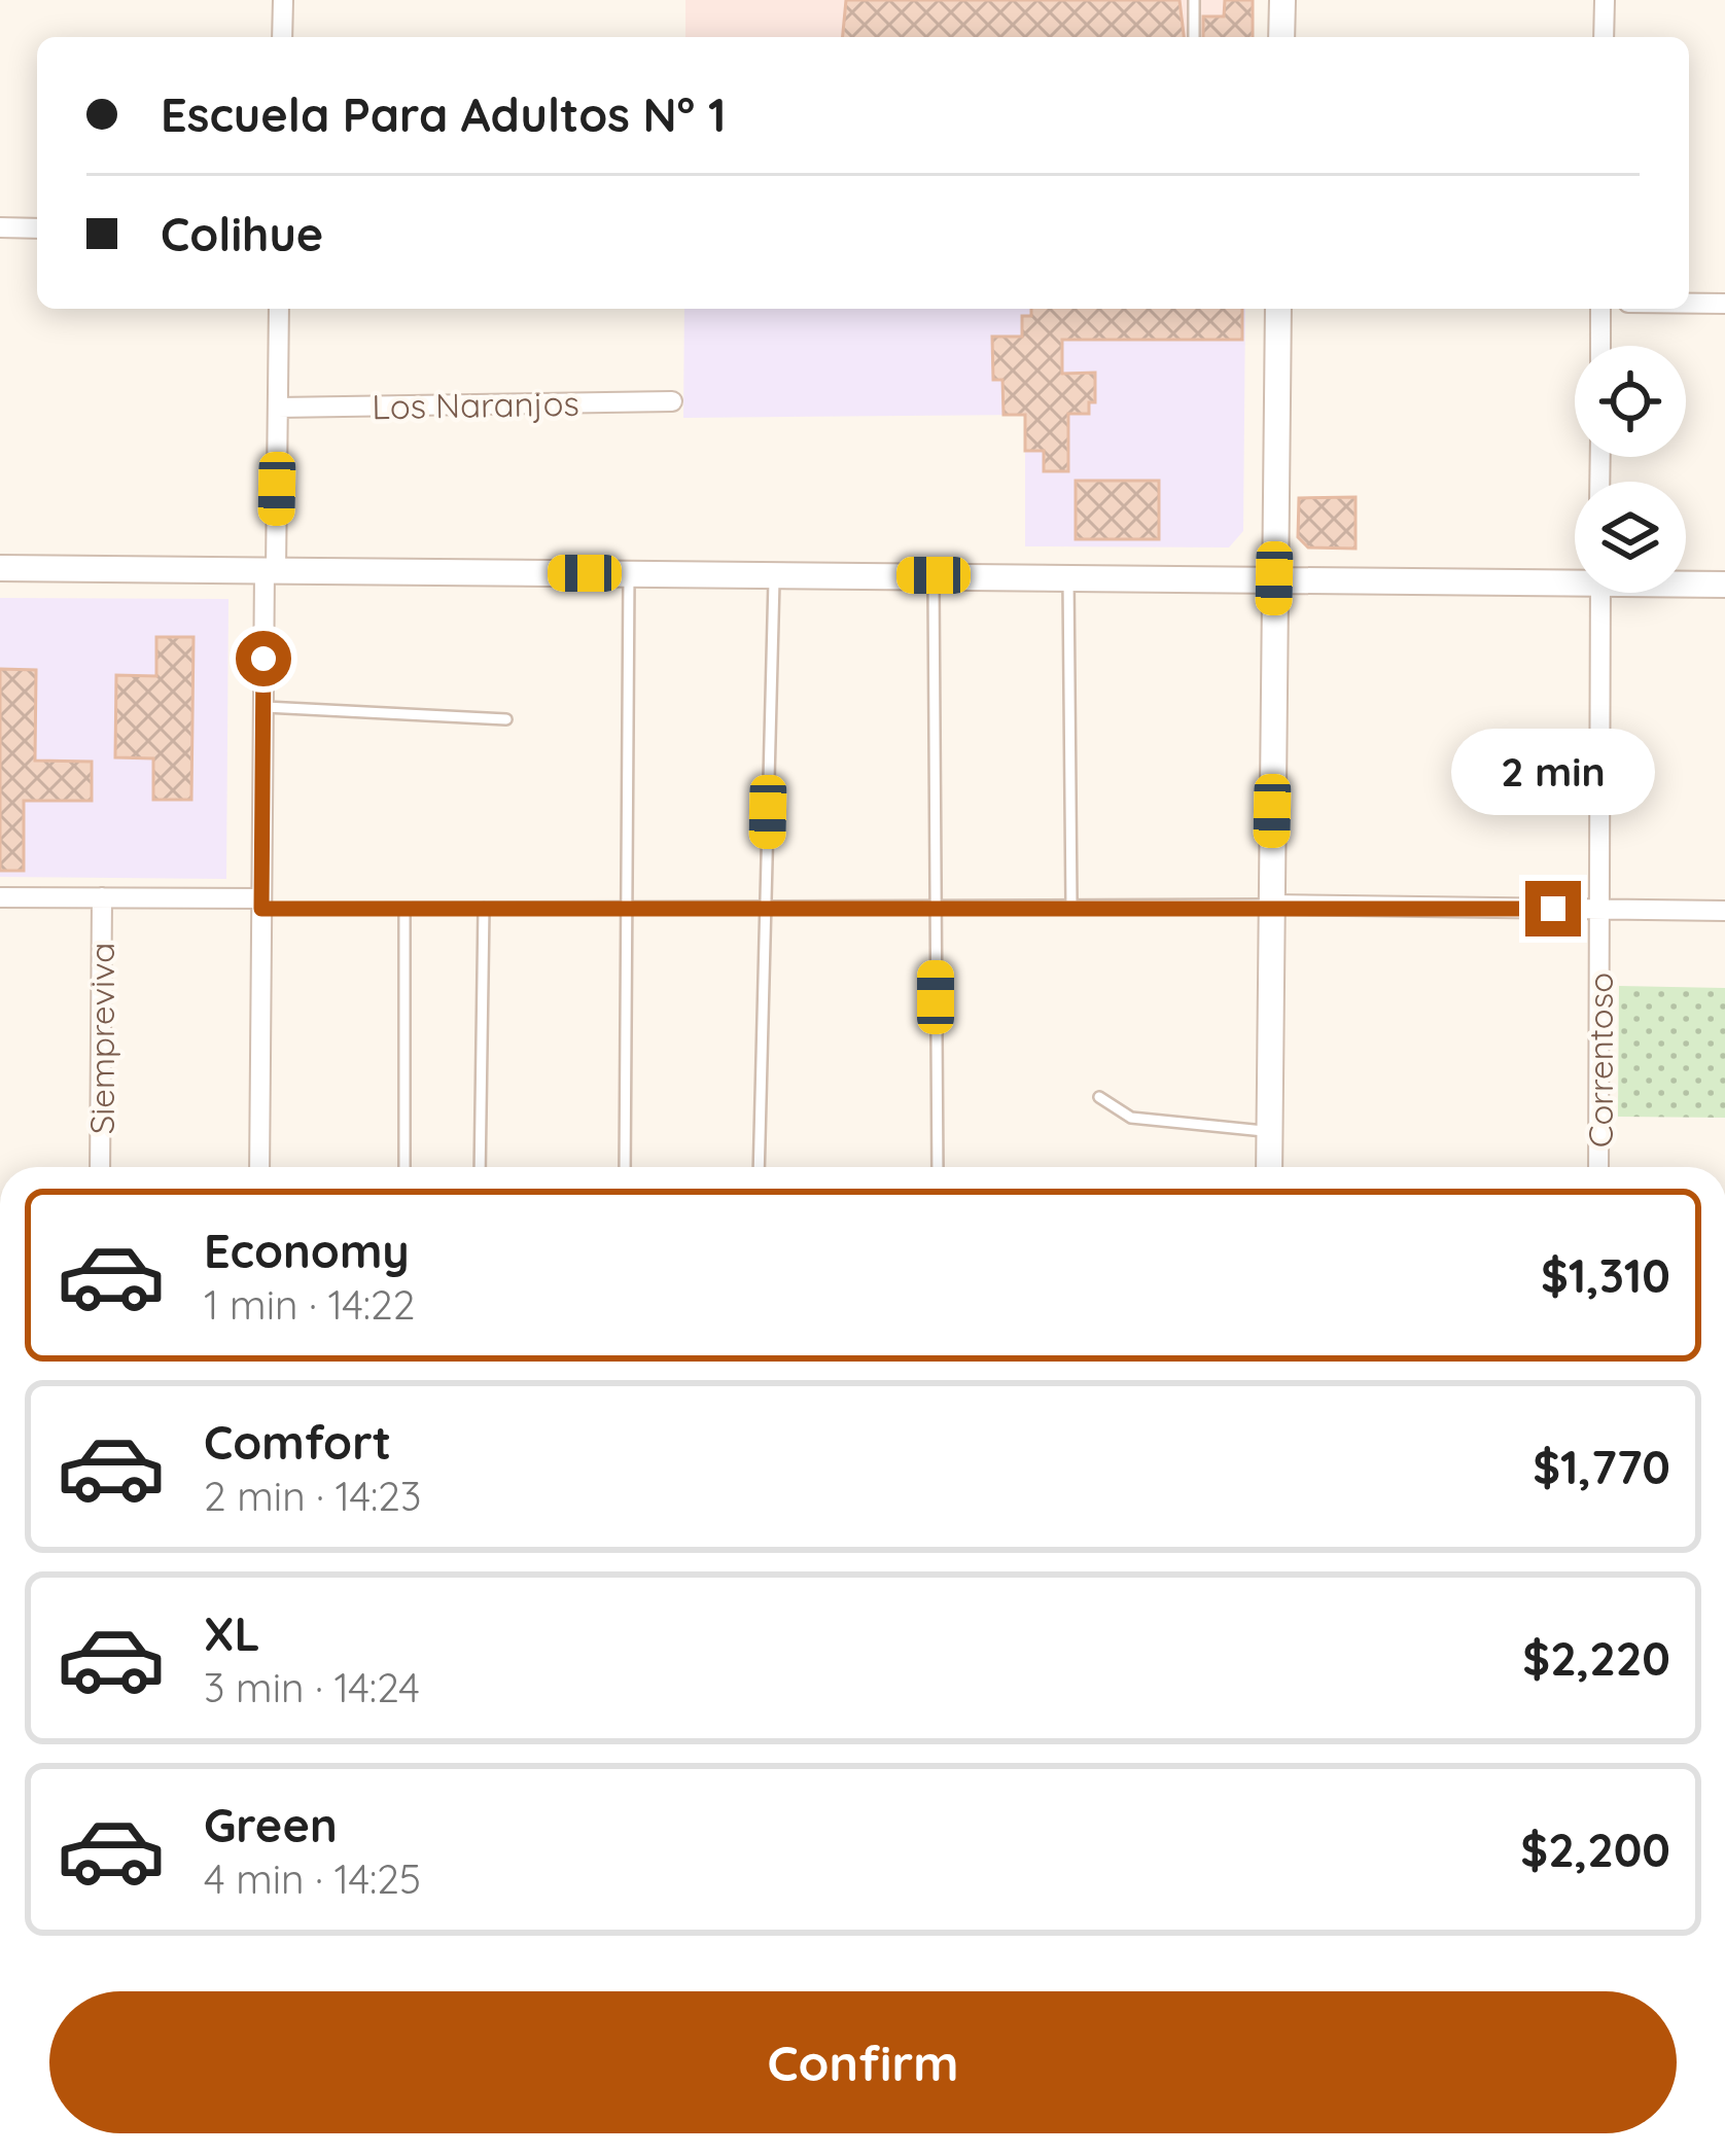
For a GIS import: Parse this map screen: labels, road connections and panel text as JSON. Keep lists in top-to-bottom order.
{
  "streets": {
    "street": ["Los Naranjos", "Siempreviva", "Correntoso"]
  },
  "page": {
    "banner": ["Escuela Para Adultos N° 1", "Colihue"],
    "bubble": "2 min",
    "list": [
      {
        "name": "Economy",
        "note": "1 min · 14:22",
        "value": "$1,310"
      },
      {
        "name": "Comfort",
        "note": "2 min · 14:23",
        "value": "$1,770"
      },
      {
        "name": "XL",
        "note": "3 min · 14:24",
        "value": "$2,220"
      },
      {
        "name": "Green",
        "note": "4 min · 14:25",
        "value": "$2,200"
      }
    ],
    "buttons": "Confirm"
  }
}
